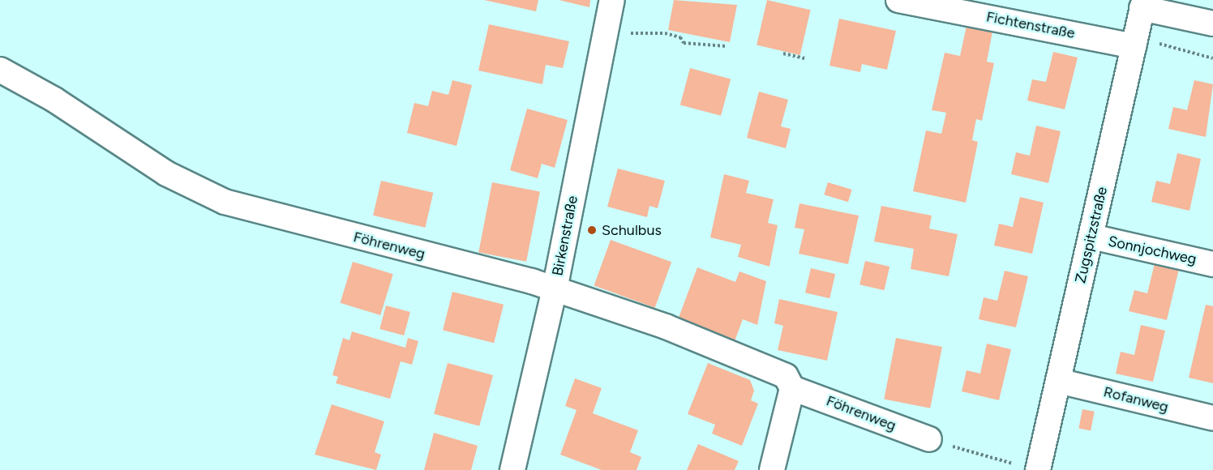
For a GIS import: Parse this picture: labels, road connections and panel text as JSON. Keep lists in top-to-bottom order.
{
  "streets": {
    "street": [
      "Fichtenstraße",
      "Zugspitzstraße",
      "Birkenstraße",
      "Föhrenweg",
      "Sonnjochweg",
      "Rofanweg"
    ]
  },
  "crossings": [
    ["Fichtenstraße", "Zugspitzstraße"],
    ["Zugspitzstraße", "Sonnjochweg"],
    ["Zugspitzstraße", "Rofanweg"],
    ["Birkenstraße", "Föhrenweg"]
  ],
  "places": ["Schulbus"]
}
